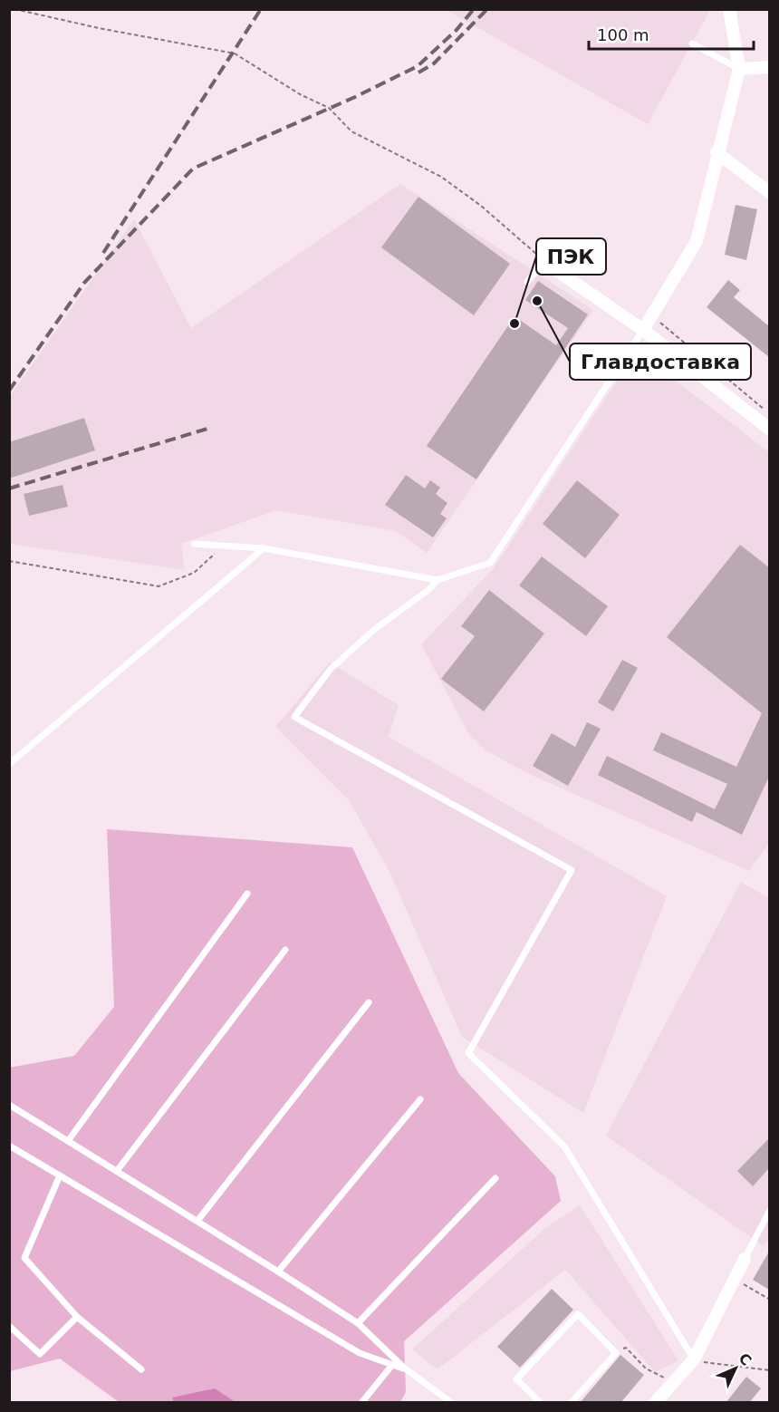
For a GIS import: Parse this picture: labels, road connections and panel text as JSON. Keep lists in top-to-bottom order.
{
  "places": ["Главдоставка", "ПЭК"],
  "scale_bar": "100 m",
  "north": "top right"
}
